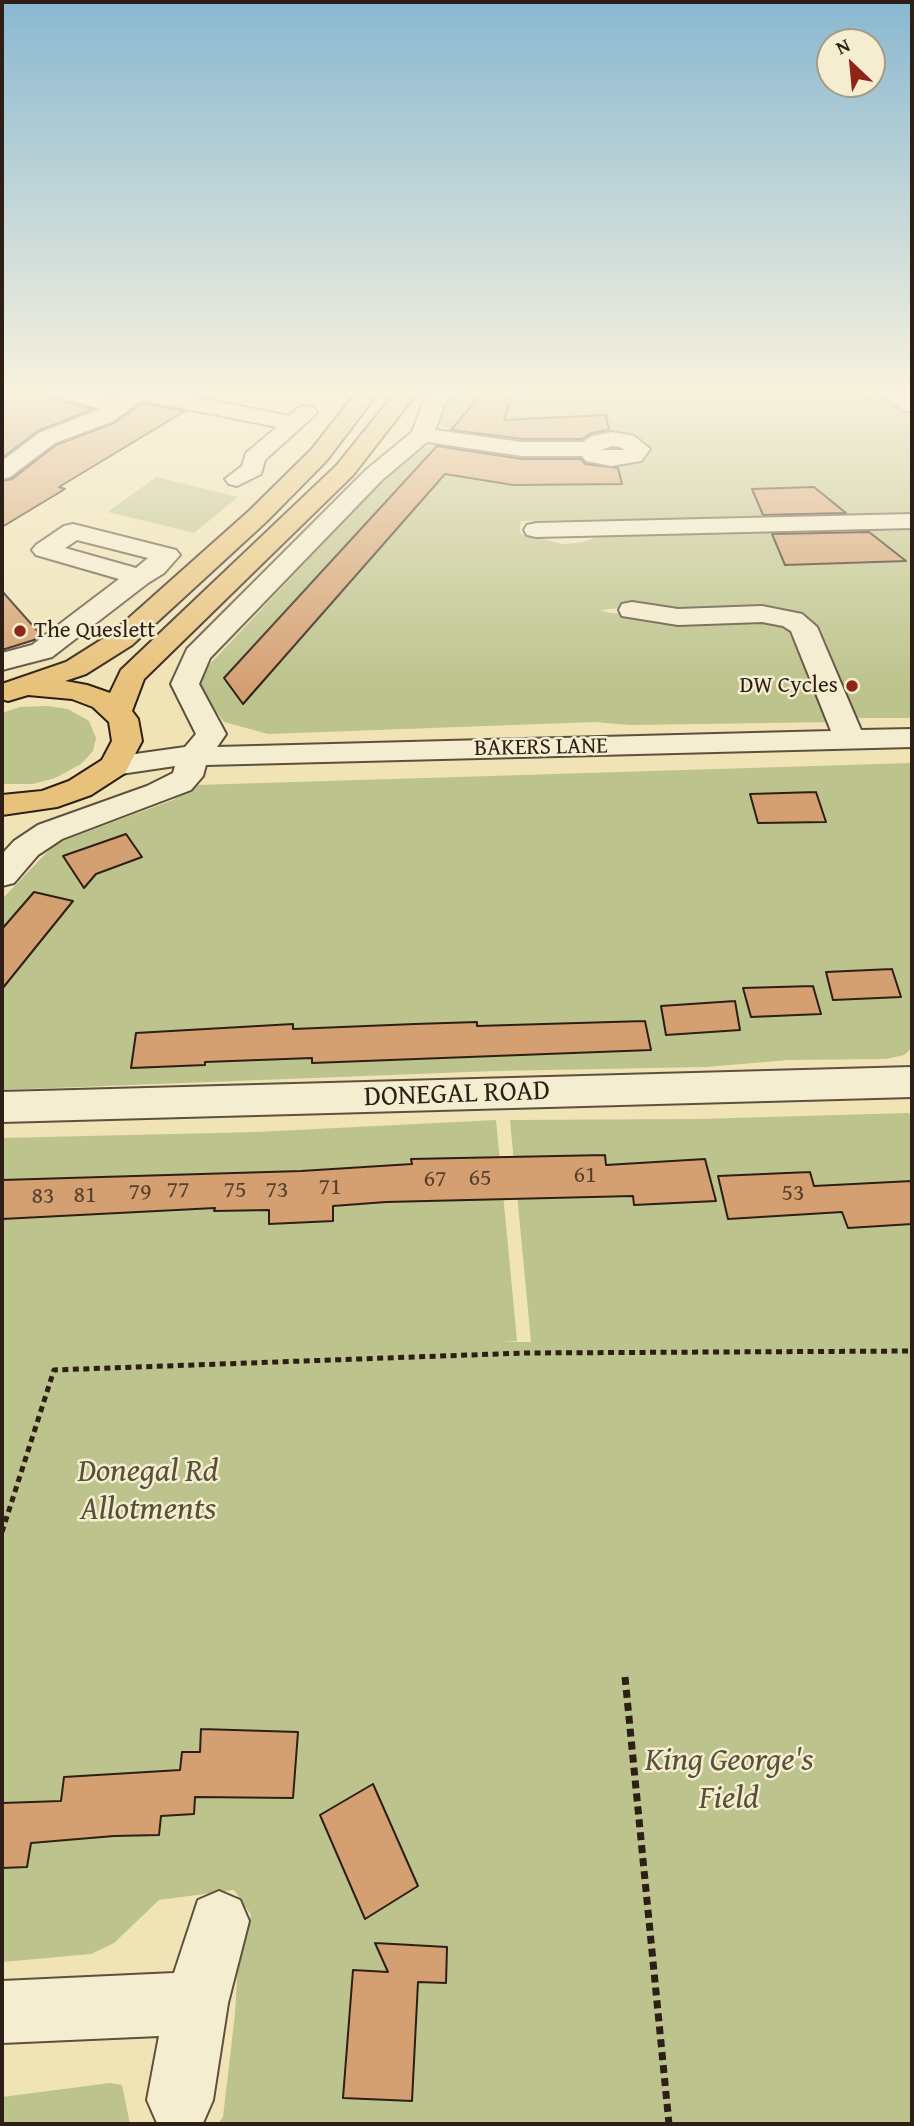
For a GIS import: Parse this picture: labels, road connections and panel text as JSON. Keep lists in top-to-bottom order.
{
  "streets": {
    "street": ["BAKERS LANE", "DONEGAL ROAD"]
  },
  "parks": ["Donegal Rd Allotments", "King George's Field"],
  "places": ["The Queslett", "DW Cycles"],
  "house_numbers": [
    "61",
    "65",
    "67",
    "71",
    "77",
    "75",
    "73",
    "79",
    "53",
    "81",
    "83"
  ],
  "north": "top left"
}
